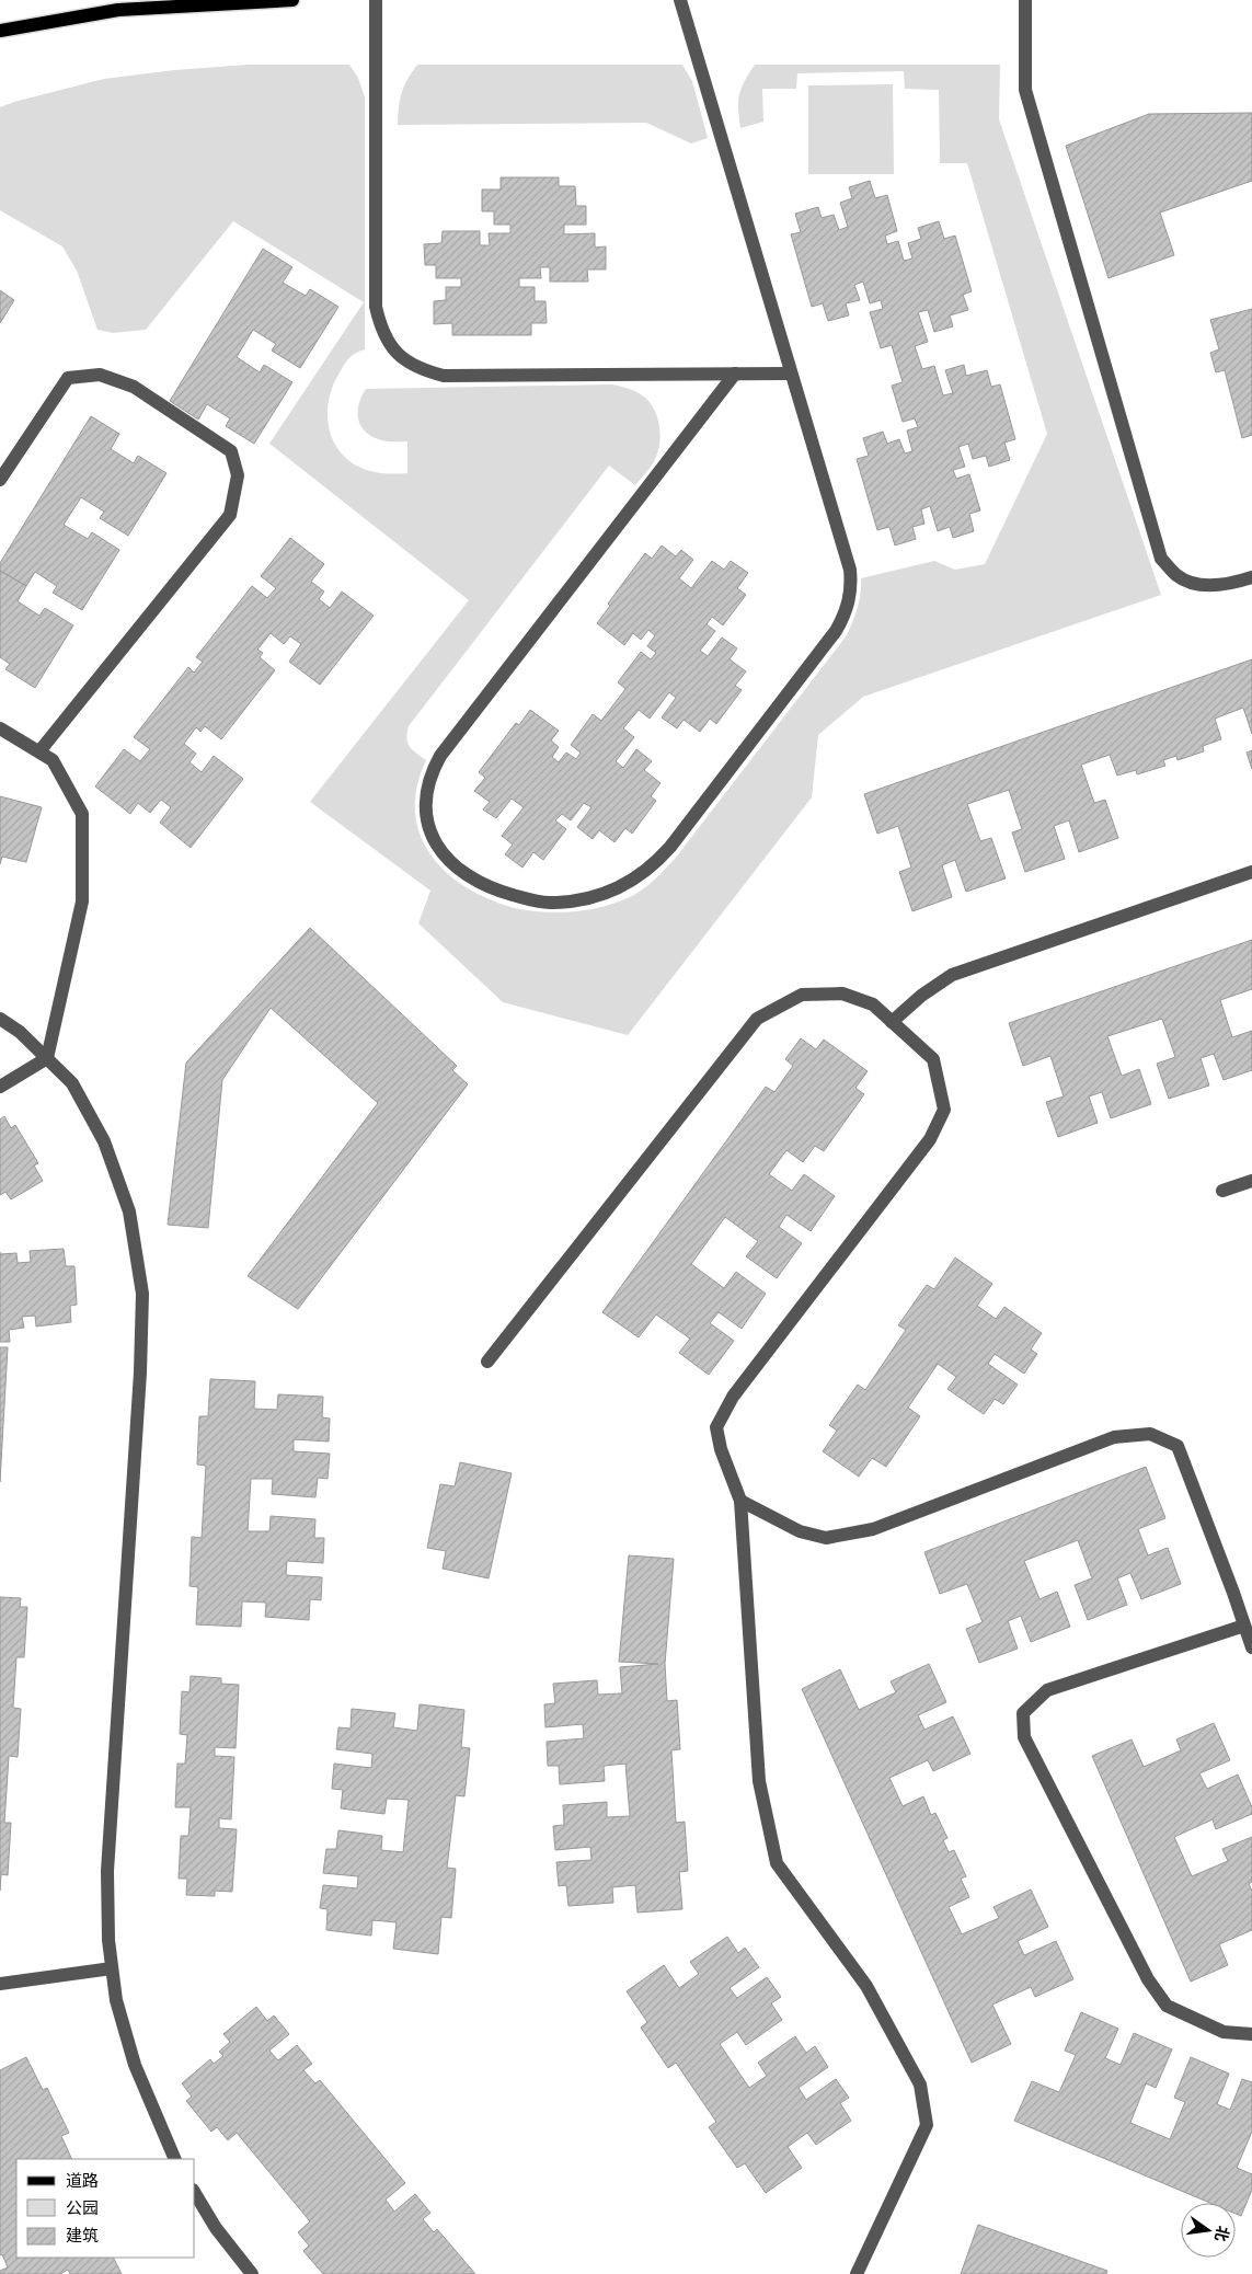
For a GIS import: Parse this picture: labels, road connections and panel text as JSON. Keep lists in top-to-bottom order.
{
  "legend": ["道路", "公园", "建筑"],
  "north": "right"
}
